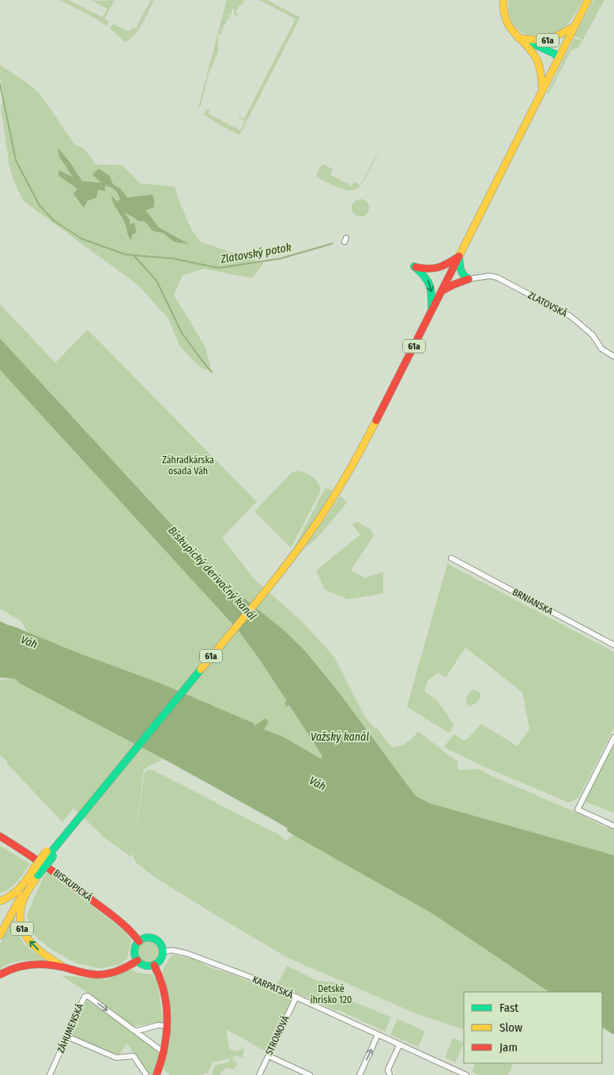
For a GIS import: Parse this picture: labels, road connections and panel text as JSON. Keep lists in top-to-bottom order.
{
  "streets": {
    "main road": ["61a", "BISKUPICKÁ"],
    "street": [
      "ZLATOVSKÁ",
      "BRNIANSKA",
      "KARPATSKÁ",
      "ZÁHUMENSKÁ",
      "STROMOVÁ"
    ]
  },
  "crossings": [
    ["61a", "BISKUPICKÁ"],
    ["61a", "KARPATSKÁ"],
    ["BISKUPICKÁ", "KARPATSKÁ"],
    ["KARPATSKÁ", "STROMOVÁ"]
  ],
  "water": [
    "Zlatovský potok",
    "Biskupický derivačný kanál",
    "Váh",
    "Važský kanál"
  ],
  "parks": ["Záhradkárska osada Váh", "Detské ihrisko 120"],
  "legend": ["Fast", "Slow", "Jam"]
}
